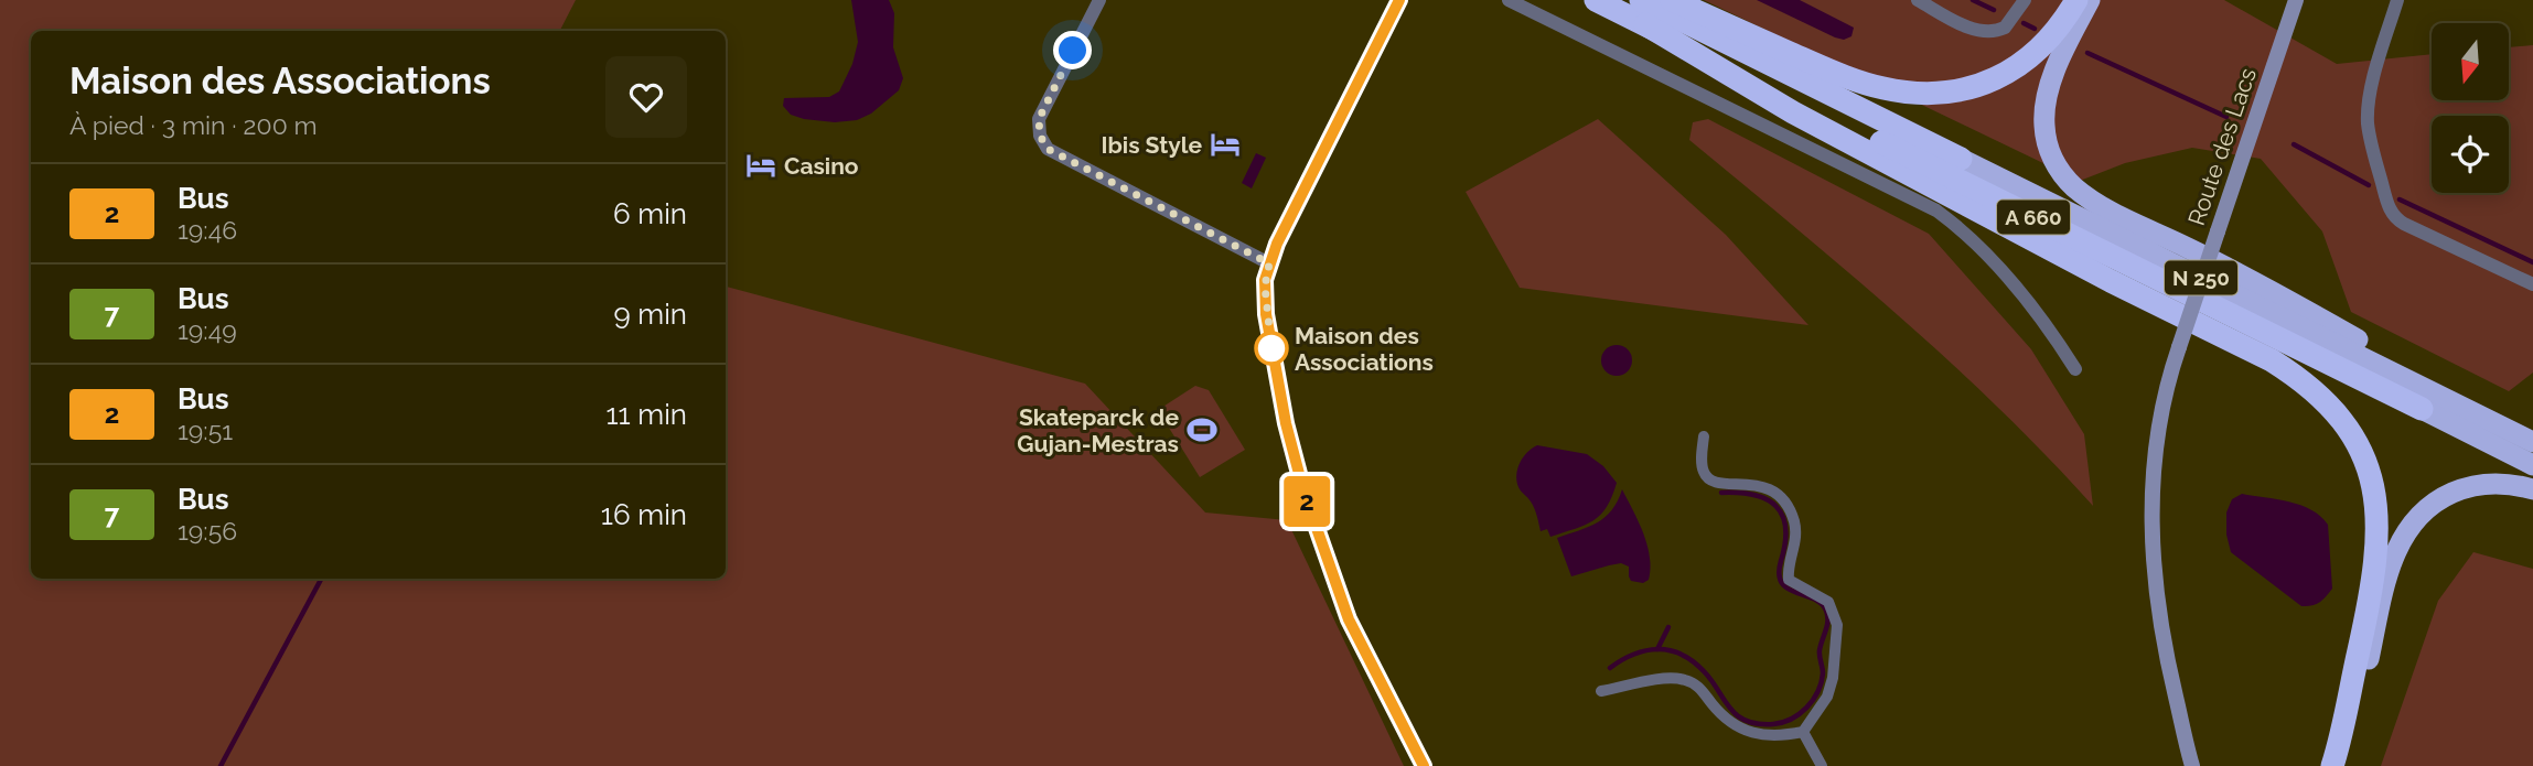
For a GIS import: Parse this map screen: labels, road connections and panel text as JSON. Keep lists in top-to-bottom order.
{
  "streets": {
    "highway": ["A 660", "N 250"],
    "main road": ["Route des Lacs"]
  },
  "places": {
    "hotel": ["Ibis Style", "Casino"],
    "other": ["Maison des Associations"],
    "sports": ["Skateparck de Gujan-Mestras"]
  },
  "lines": ["bus line 2"],
  "north": "bottom",
  "page": {
    "on_map": "2",
    "heading": ["Maison des Associations", "À pied · 3 min · 200 m"],
    "list": [
      {
        "mark": "2",
        "name": "Bus",
        "note": "19:46",
        "value": "6 min"
      },
      {
        "mark": "7",
        "name": "Bus",
        "note": "19:49",
        "value": "9 min"
      },
      {
        "mark": "2",
        "name": "Bus",
        "note": "19:51",
        "value": "11 min"
      },
      {
        "mark": "7",
        "name": "Bus",
        "note": "19:56",
        "value": "16 min"
      }
    ]
  }
}
